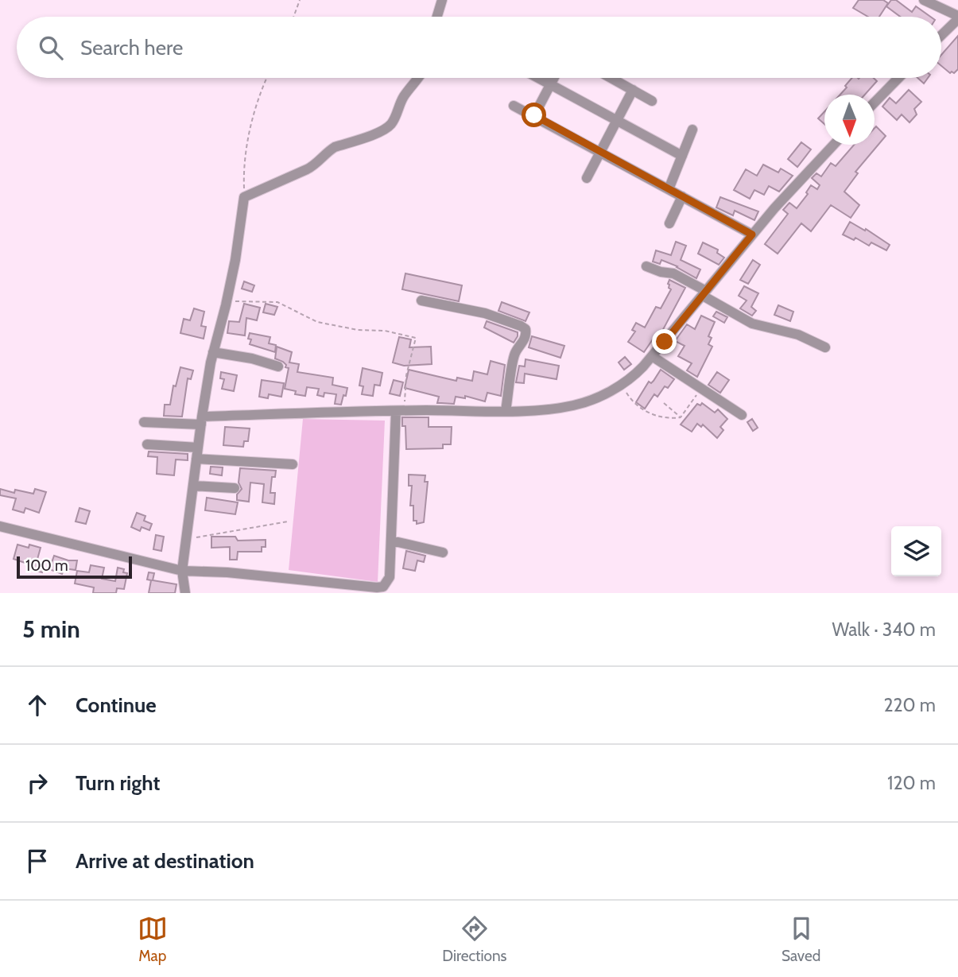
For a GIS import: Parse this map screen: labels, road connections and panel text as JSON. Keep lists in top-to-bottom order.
{
  "scale_bar": "100 m",
  "north": "bottom",
  "page": {
    "search": "Search here",
    "scale": "100 m",
    "heading": ["5 min", "Walk · 340 m"],
    "list": [
      ["Continue", "220 m"],
      ["Turn right", "120 m"],
      "Arrive at destination"
    ],
    "nav": ["Map", "Directions", "Saved"]
  }
}
